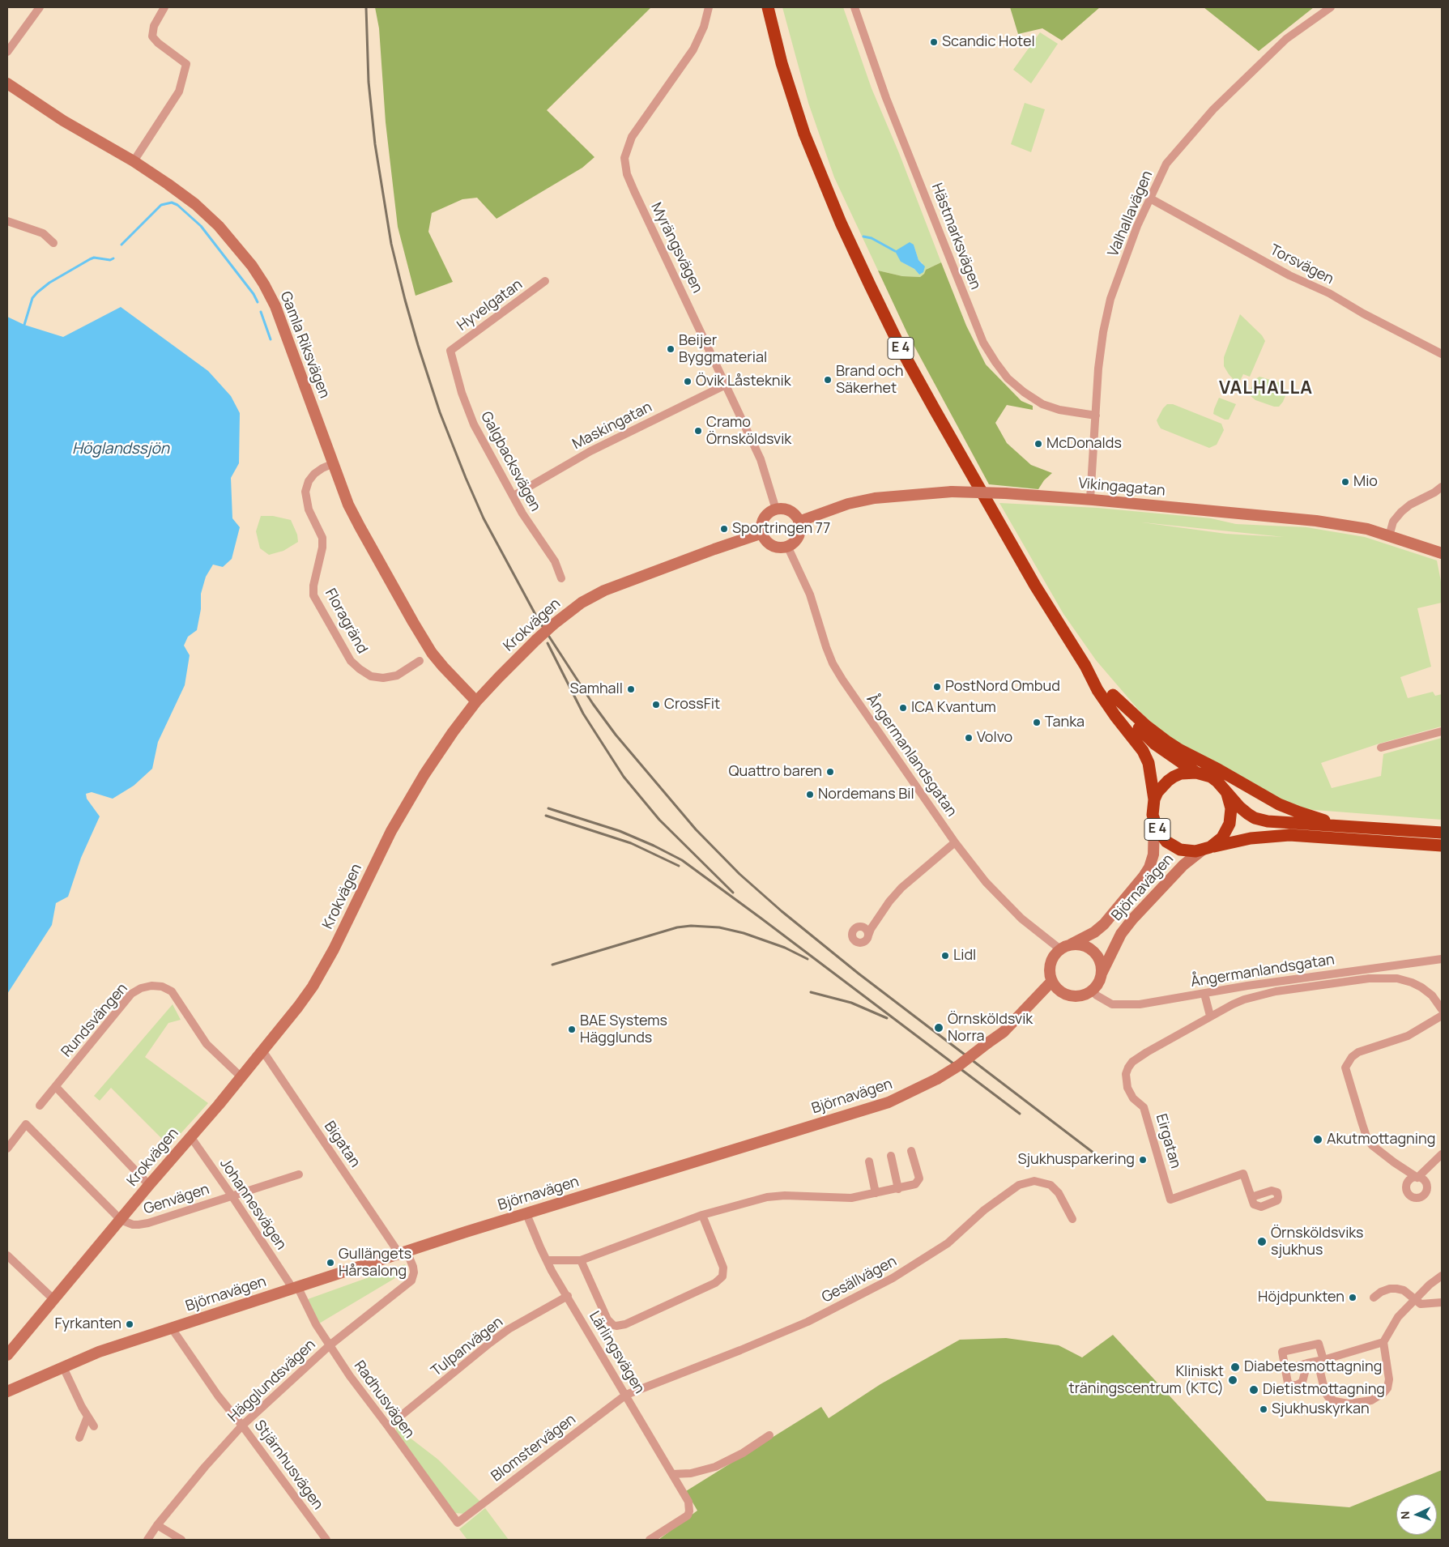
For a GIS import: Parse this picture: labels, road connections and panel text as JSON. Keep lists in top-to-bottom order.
{
  "streets": {
    "highway": ["E 4"],
    "street": [
      "Valhallavägen",
      "Hästmarksvägen",
      "Myrängsvägen",
      "Torsvägen",
      "Hyvelgatan",
      "Gamla Riksvägen",
      "Maskingatan",
      "Galgbacksvägen",
      "Vikingagatan",
      "Floragränd",
      "Krokvägen",
      "Ångermanlandsgatan",
      "Björnavägen",
      "Rundsvängen",
      "Eirgatan",
      "Bigatan",
      "Genvägen",
      "Johannesvägen",
      "Gesällvägen",
      "Tulpanvägen",
      "Lärlingsvägen",
      "Hägglundsvägen",
      "Radhusvägen",
      "Blomstervägen",
      "Stjärnhusvägen"
    ]
  },
  "crossings": [
    ["Valhallavägen", "Hästmarksvägen"],
    ["Valhallavägen", "Torsvägen"],
    ["Valhallavägen", "Vikingagatan"],
    ["Myrängsvägen", "Maskingatan"],
    ["Myrängsvägen", "Vikingagatan"],
    ["Myrängsvägen", "Krokvägen"],
    ["Myrängsvägen", "Ångermanlandsgatan"],
    ["Hyvelgatan", "Galgbacksvägen"],
    ["Gamla Riksvägen", "Floragränd"],
    ["Gamla Riksvägen", "Krokvägen"],
    ["E 4", "Björnavägen"],
    ["Maskingatan", "Galgbacksvägen"],
    ["Vikingagatan", "Krokvägen"],
    ["Vikingagatan", "Ångermanlandsgatan"],
    ["Krokvägen", "Ångermanlandsgatan"],
    ["Krokvägen", "Rundsvängen"],
    ["Krokvägen", "Bigatan"],
    ["Krokvägen", "Genvägen"],
    ["Krokvägen", "Johannesvägen"],
    ["Ångermanlandsgatan", "Björnavägen"],
    ["Björnavägen", "Bigatan"],
    ["Björnavägen", "Johannesvägen"],
    ["Björnavägen", "Lärlingsvägen"],
    ["Björnavägen", "Hägglundsvägen"],
    ["Björnavägen", "Radhusvägen"],
    ["Björnavägen", "Stjärnhusvägen"],
    ["Bigatan", "Hägglundsvägen"],
    ["Genvägen", "Johannesvägen"],
    ["Johannesvägen", "Radhusvägen"],
    ["Gesällvägen", "Lärlingsvägen"],
    ["Gesällvägen", "Blomstervägen"],
    ["Tulpanvägen", "Lärlingsvägen"],
    ["Tulpanvägen", "Radhusvägen"],
    ["Lärlingsvägen", "Blomstervägen"],
    ["Hägglundsvägen", "Radhusvägen"],
    ["Hägglundsvägen", "Stjärnhusvägen"],
    ["Radhusvägen", "Blomstervägen"]
  ],
  "districts": ["VALHALLA"],
  "water": ["Höglandssjön"],
  "places": [
    "Scandic Hotel",
    "Beijer Byggmaterial",
    "Brand och Säkerhet",
    "Övik Låsteknik",
    "Cramo Örnsköldsvik",
    "McDonalds",
    "Mio",
    "Sportringen 77",
    "PostNord Ombud",
    "Samhall",
    "CrossFit",
    "ICA Kvantum",
    "Tanka",
    "Volvo",
    "Quattro baren",
    "Nordemans Bil",
    "Lidl",
    "Örnsköldsvik Norra",
    "BAE Systems Hägglunds",
    "Akutmottagning",
    "Sjukhusparkering",
    "Örnsköldsviks sjukhus",
    "Gullängets Hårsalong",
    "Höjdpunkten",
    "Fyrkanten",
    "Diabetesmottagning",
    "Kliniskt träningscentrum (KTC)",
    "Dietistmottagning",
    "Sjukhuskyrkan"
  ],
  "north": "left"
}
